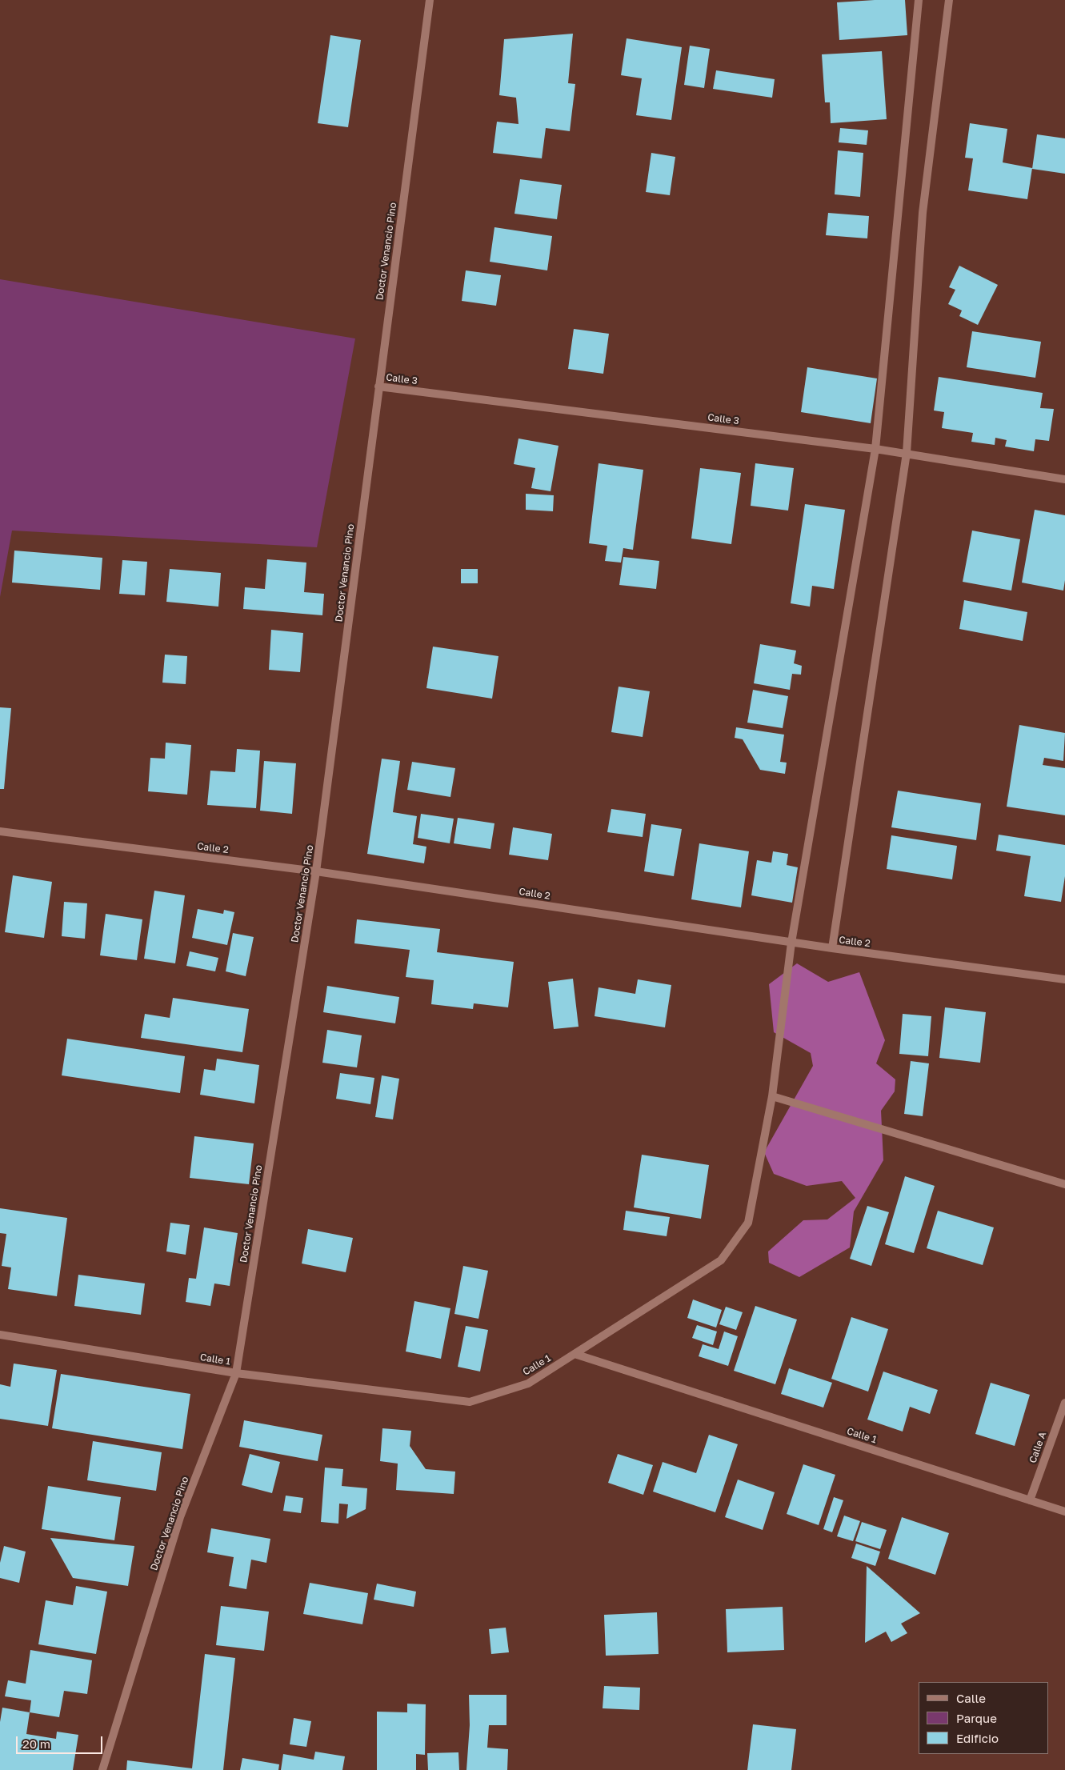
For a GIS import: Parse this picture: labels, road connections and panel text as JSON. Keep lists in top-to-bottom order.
{
  "streets": {
    "street": [
      "Doctor Venancio Pino",
      "Calle 3",
      "Calle 2",
      "Calle 1",
      "Calle A"
    ]
  },
  "crossings": [
    ["Doctor Venancio Pino", "Calle 3"],
    ["Doctor Venancio Pino", "Calle 2"],
    ["Doctor Venancio Pino", "Calle 1"],
    ["Calle 1", "Calle A"]
  ],
  "legend": ["Calle", "Parque", "Edificio"],
  "scale_bar": "20 m"
}
